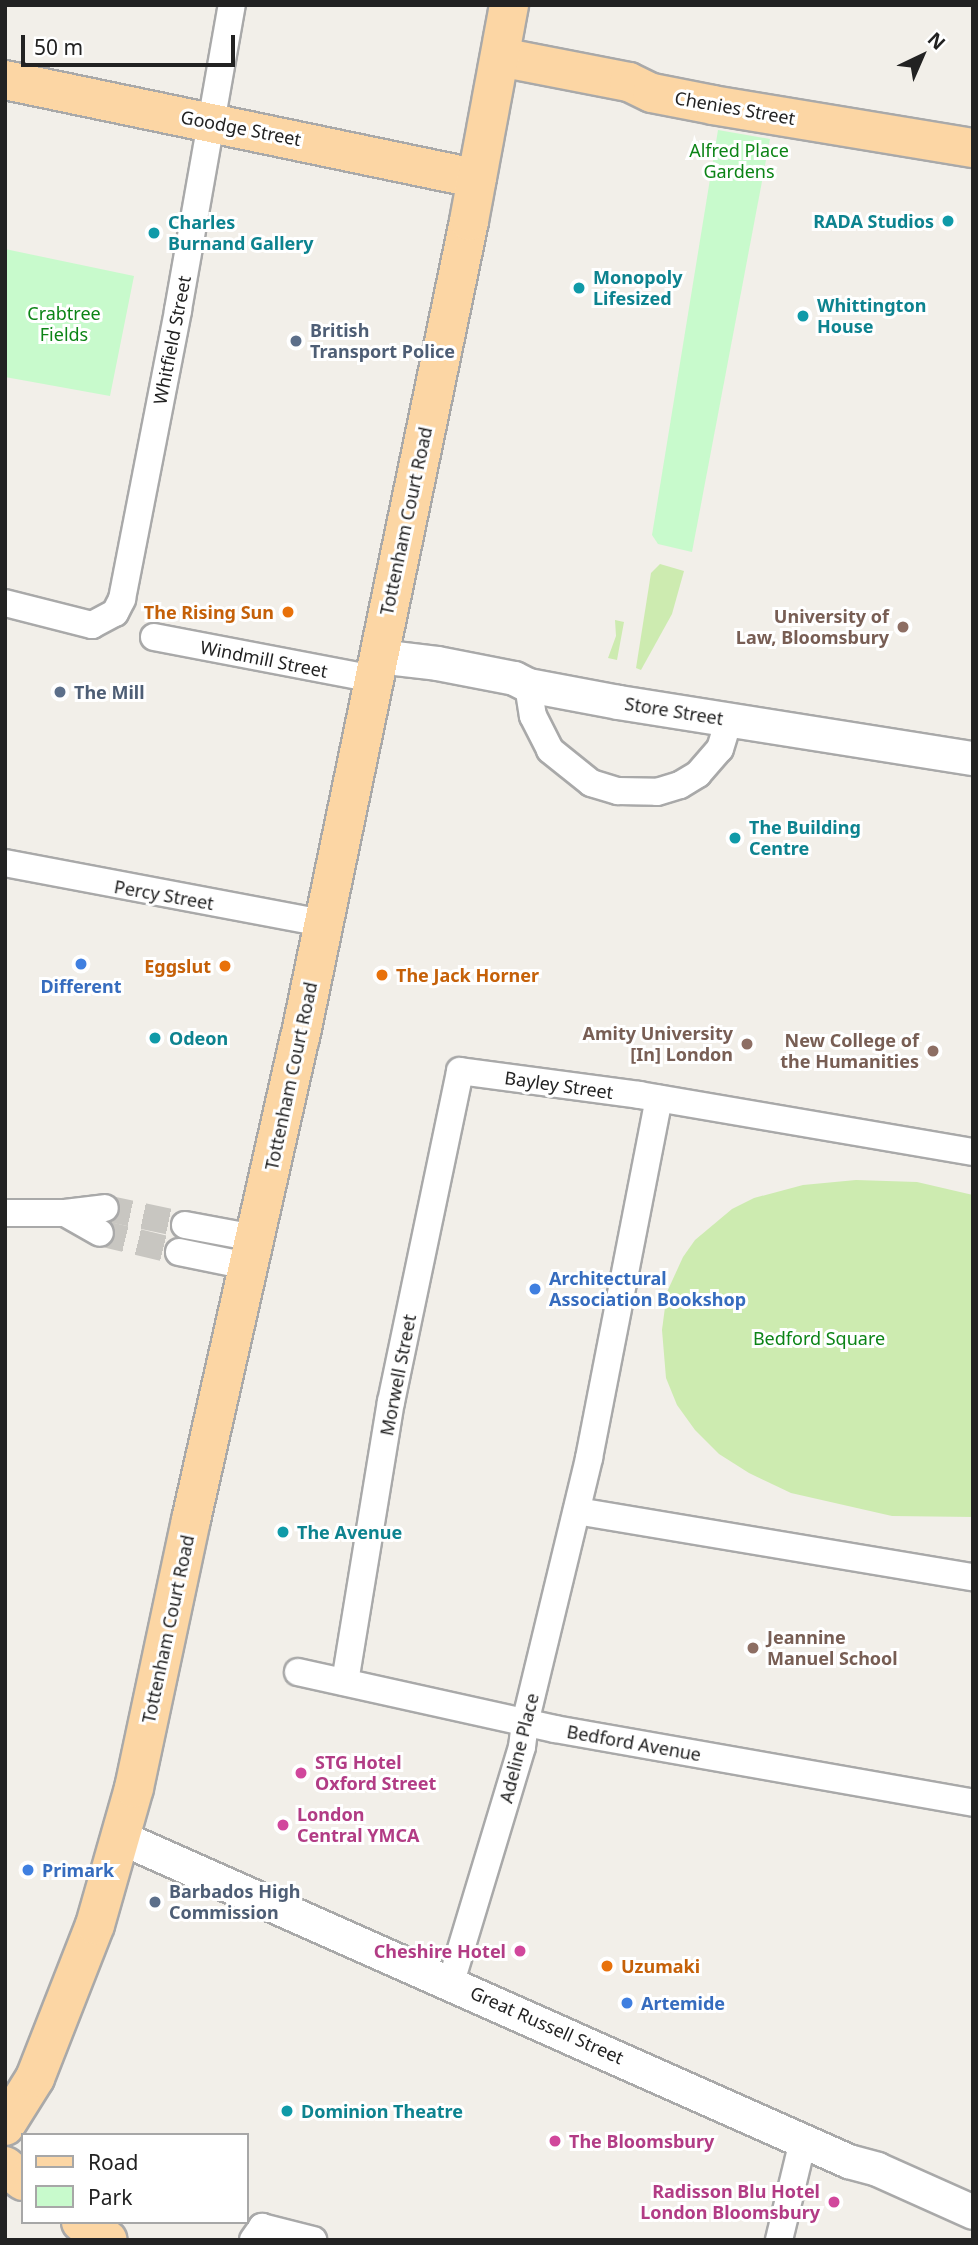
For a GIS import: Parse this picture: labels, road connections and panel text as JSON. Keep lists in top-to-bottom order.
{
  "streets": {
    "main road": ["Chenies Street", "Goodge Street", "Tottenham Court Road"],
    "street": [
      "Whitfield Street",
      "Windmill Street",
      "Store Street",
      "Percy Street",
      "Bayley Street",
      "Morwell Street",
      "Bedford Avenue",
      "Adeline Place",
      "Great Russell Street"
    ]
  },
  "crossings": [
    ["Chenies Street", "Tottenham Court Road"],
    ["Goodge Street", "Whitfield Street"],
    ["Goodge Street", "Tottenham Court Road"],
    ["Tottenham Court Road", "Windmill Street"],
    ["Tottenham Court Road", "Store Street"],
    ["Tottenham Court Road", "Percy Street"],
    ["Tottenham Court Road", "Great Russell Street"],
    ["Windmill Street", "Store Street"],
    ["Bayley Street", "Morwell Street"],
    ["Morwell Street", "Bedford Avenue"],
    ["Bedford Avenue", "Adeline Place"],
    ["Adeline Place", "Great Russell Street"]
  ],
  "parks": ["Alfred Place Gardens", "Crabtree Fields", "Bedford Square"],
  "places": [
    "RADA Studios",
    "Charles Burnand Gallery",
    "Monopoly Lifesized",
    "Whittington House",
    "British Transport Police",
    "The Rising Sun",
    "University of Law, Bloomsbury",
    "The Mill",
    "The Building Centre",
    "Different",
    "Eggslut",
    "The Jack Horner",
    "Odeon",
    "Amity University [In] London",
    "New College of the Humanities",
    "Architectural Association Bookshop",
    "The Avenue",
    "Jeannine Manuel School",
    "STG Hotel Oxford Street",
    "London Central YMCA",
    "Primark",
    "Barbados High Commission",
    "Cheshire Hotel",
    "Uzumaki",
    "Artemide",
    "Dominion Theatre",
    "The Bloomsbury",
    "Radisson Blu Hotel London Bloomsbury"
  ],
  "legend": ["Road", "Park"],
  "scale_bar": "50 m",
  "north": "top right"
}
